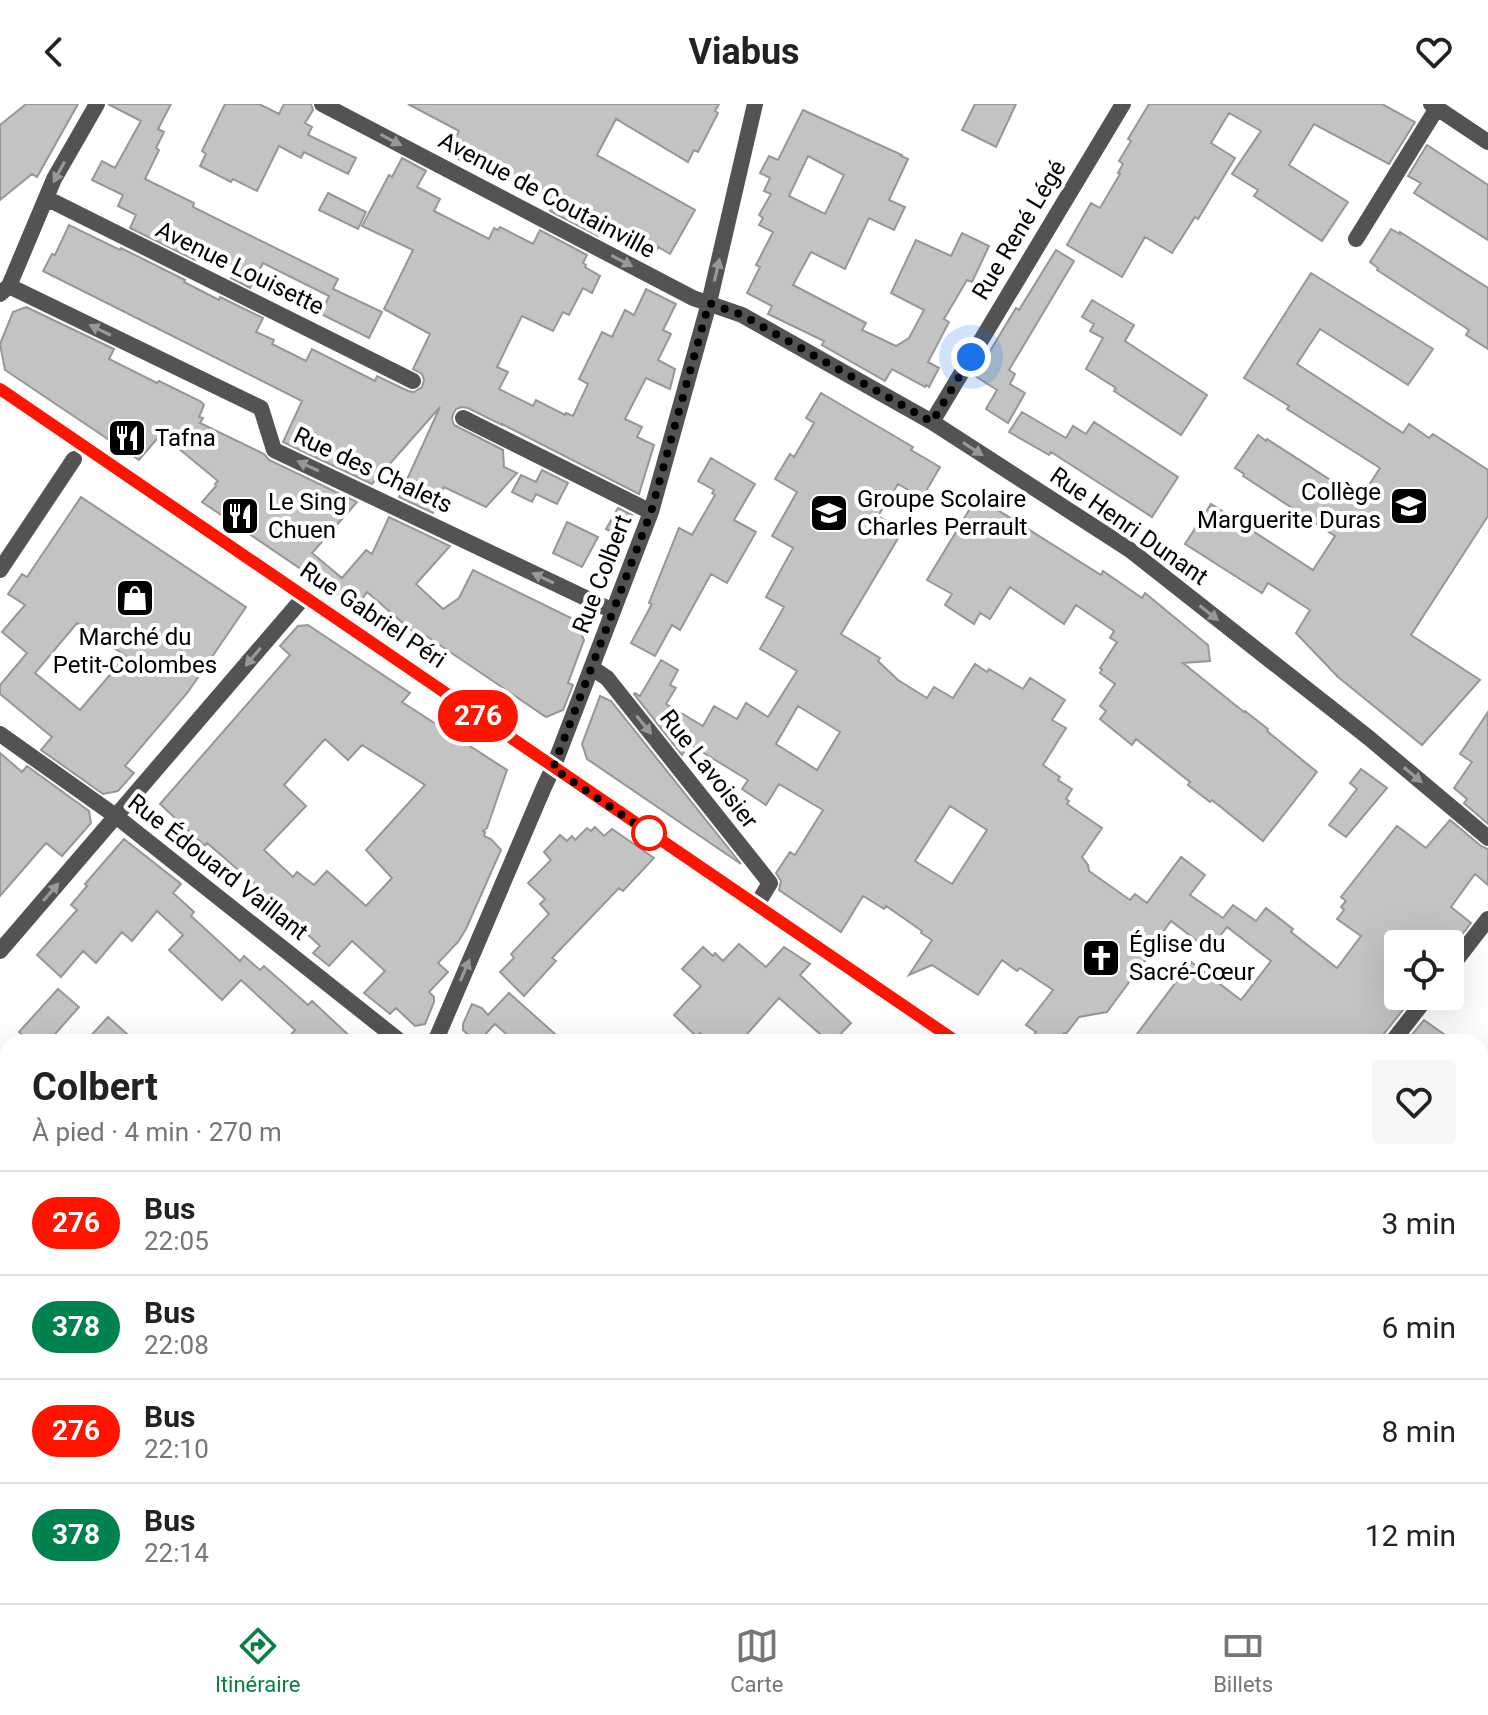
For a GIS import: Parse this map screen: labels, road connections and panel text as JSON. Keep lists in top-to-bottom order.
{
  "streets": {
    "main road": ["Rue Gabriel Péri"],
    "street": [
      "Avenue de Coutainville",
      "Rue René Légé",
      "Avenue Louisette",
      "Rue des Chalets",
      "Rue Henri Dunant",
      "Rue Colbert",
      "Rue Lavoisier",
      "Rue Édouard Vaillant"
    ]
  },
  "crossings": [
    ["Avenue de Coutainville", "Rue Henri Dunant"],
    ["Avenue de Coutainville", "Rue Colbert"],
    ["Rue René Légé", "Rue Henri Dunant"],
    ["Rue des Chalets", "Rue Colbert"],
    ["Rue Henri Dunant", "Rue Colbert"],
    ["Rue Colbert", "Rue Gabriel Péri"],
    ["Rue Colbert", "Rue Lavoisier"],
    ["Rue Gabriel Péri", "Rue Lavoisier"]
  ],
  "one_way": [
    "Avenue de Coutainville",
    "Rue des Chalets",
    "Rue Henri Dunant",
    "Rue Colbert",
    "Rue Lavoisier"
  ],
  "places": {
    "restaurant": ["Tafna", "Le Sing Chuen"],
    "school or university": ["Collège Marguerite Duras", "Groupe Scolaire Charles Perrault"],
    "shop": ["Marché du Petit-Colombes"],
    "church": ["Église du Sacré-Cœur"]
  },
  "lines": ["bus line 276"],
  "page": {
    "header": "Viabus",
    "on_map": "276",
    "heading": ["Colbert", "À pied · 4 min · 270 m"],
    "list": [
      {
        "mark": "276",
        "name": "Bus",
        "note": "22:05",
        "value": "3 min"
      },
      {
        "mark": "378",
        "name": "Bus",
        "note": "22:08",
        "value": "6 min"
      },
      {
        "mark": "276",
        "name": "Bus",
        "note": "22:10",
        "value": "8 min"
      },
      {
        "mark": "378",
        "name": "Bus",
        "note": "22:14",
        "value": "12 min"
      }
    ],
    "tabs": ["Itinéraire", "Carte", "Billets"]
  }
}
